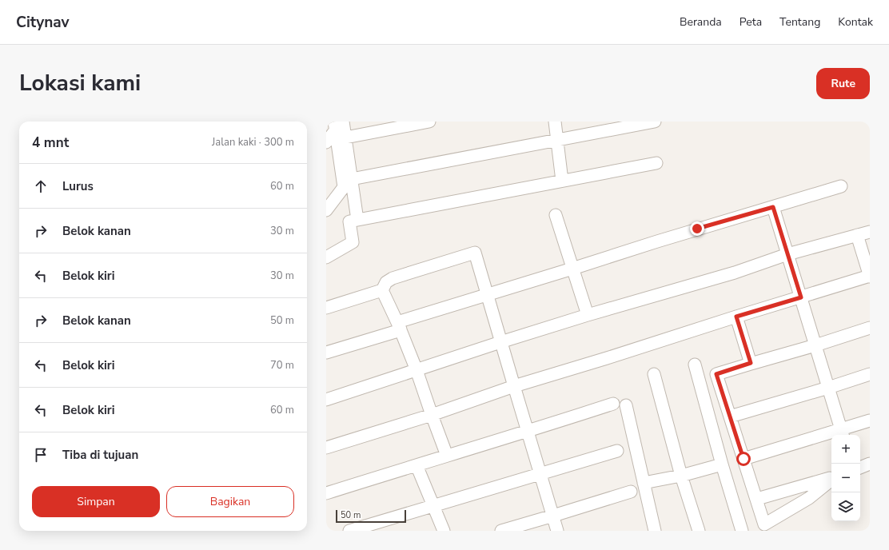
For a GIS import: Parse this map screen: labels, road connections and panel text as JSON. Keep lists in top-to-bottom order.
{
  "scale_bar": "50 m",
  "page": {
    "header": "Citynav",
    "nav": [
      "Beranda",
      "Peta",
      "Tentang",
      "Kontak"
    ],
    "title": "Lokasi kami",
    "buttons": [
      "Rute",
      ["Simpan", "Bagikan"]
    ],
    "heading": ["4 mnt", "Jalan kaki · 300 m"],
    "list": [
      ["Lurus", "60 m"],
      ["Belok kanan", "30 m"],
      ["Belok kiri", "30 m"],
      ["Belok kanan", "50 m"],
      ["Belok kiri", "70 m"],
      ["Belok kiri", "60 m"],
      "Tiba di tujuan"
    ],
    "map_buttons": ["+", "−"],
    "scale": "50 m"
  }
}
